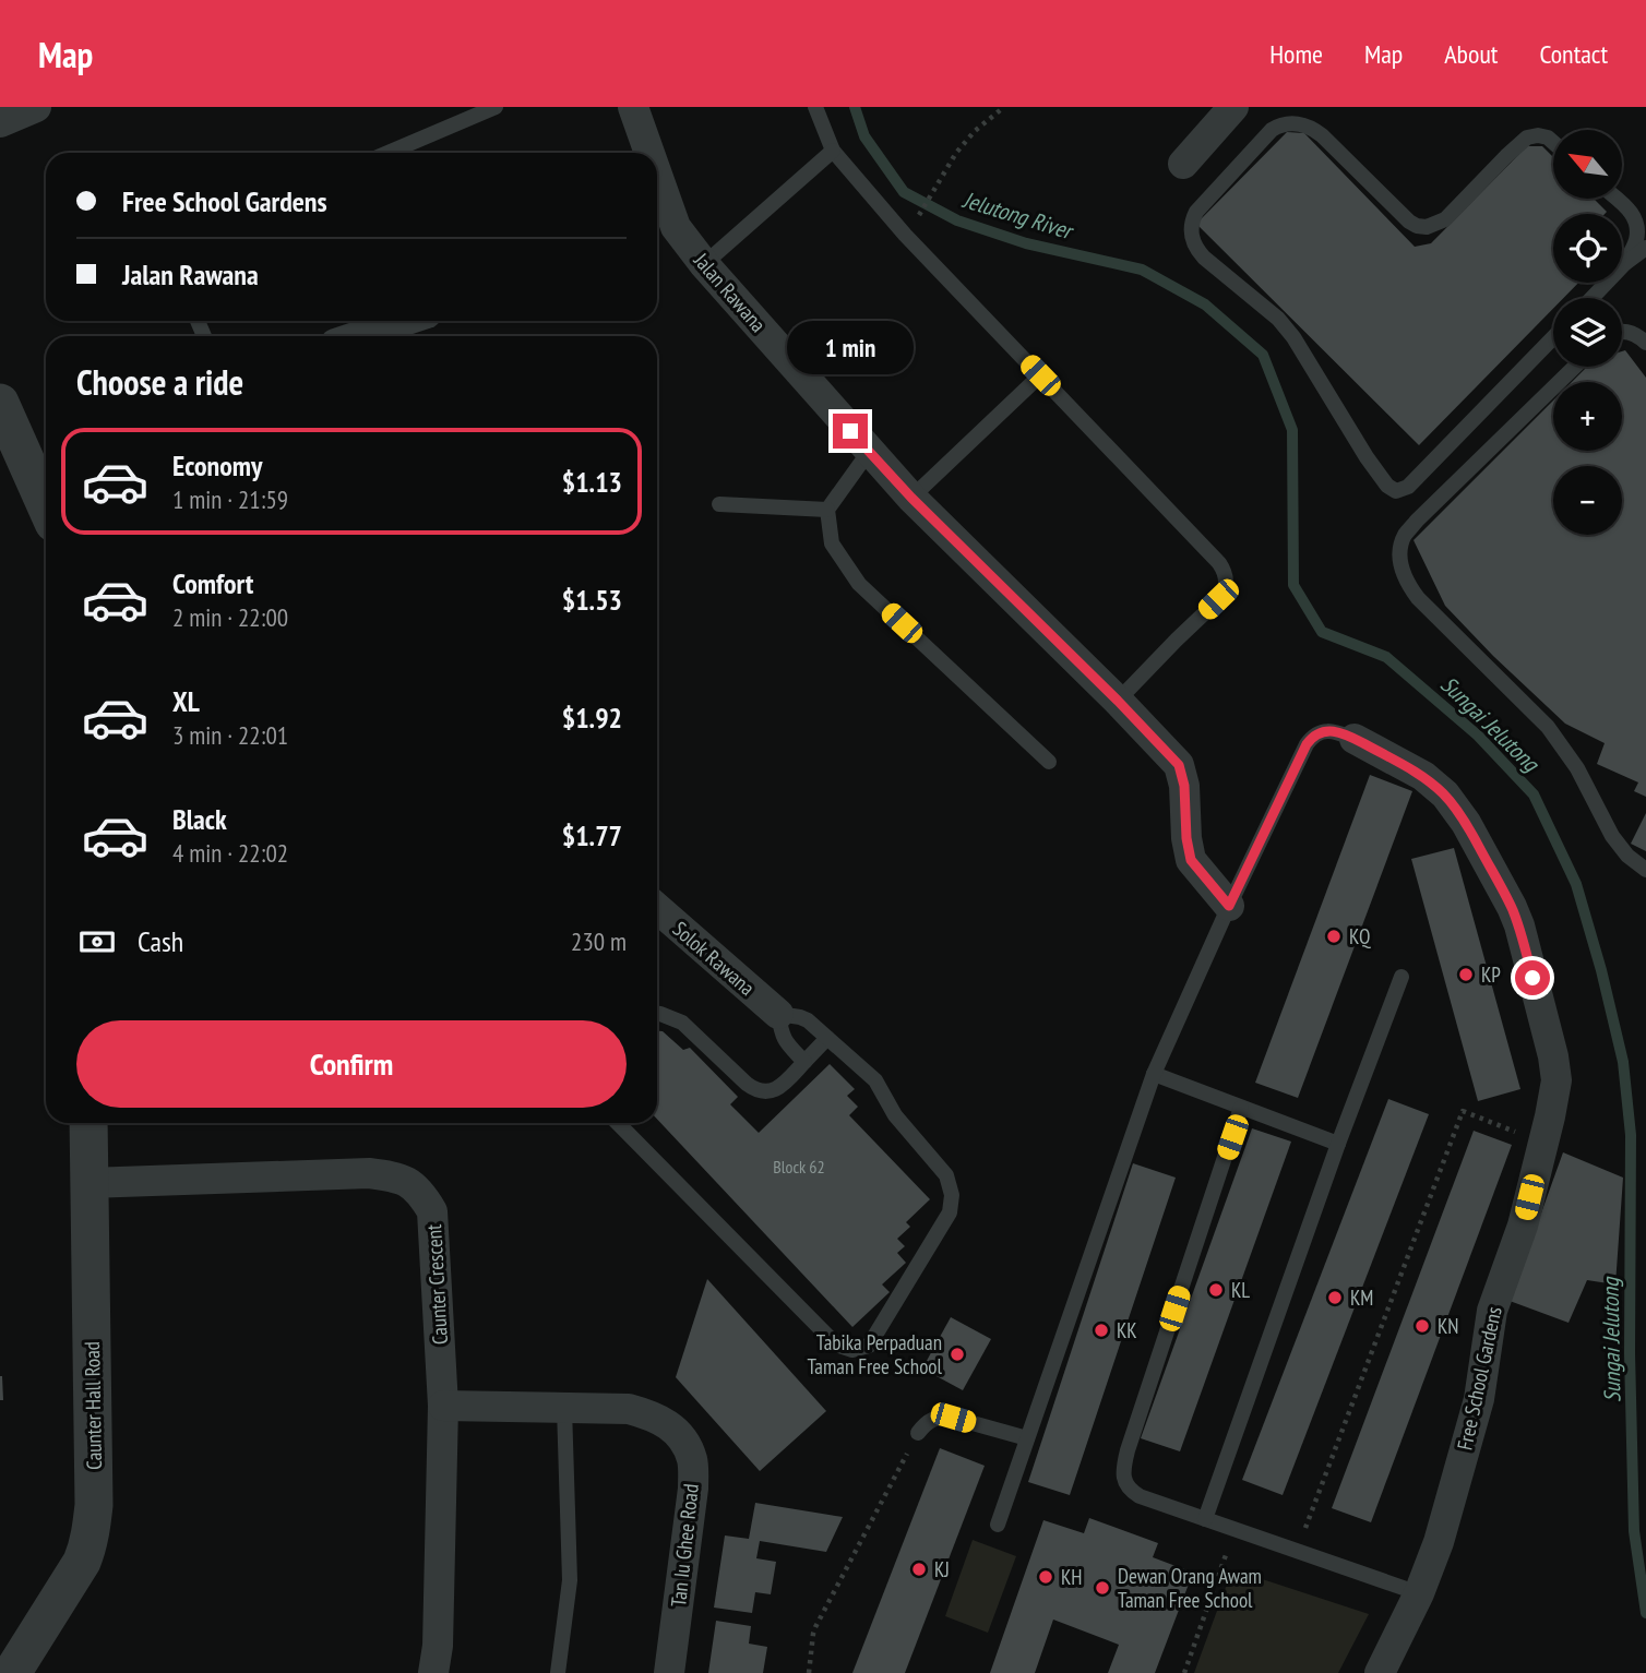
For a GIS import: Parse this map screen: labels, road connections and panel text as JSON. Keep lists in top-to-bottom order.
{
  "streets": {
    "street": [
      "Jalan Rawana",
      "Solok Rawana",
      "Caunter Crescent",
      "Free School Gardens",
      "Caunter Hall Road",
      "Tan Iu Ghee Road"
    ]
  },
  "crossings": [
    ["Caunter Crescent", "Caunter Hall Road"],
    ["Caunter Crescent", "Tan Iu Ghee Road"]
  ],
  "water": ["Jelutong River", "Sungai Jelutong"],
  "places": [
    "KQ",
    "KP",
    "KL",
    "KM",
    "KN",
    "KK",
    "Tabika Perpaduan Taman Free School",
    "KJ",
    "KH",
    "Dewan Orang Awam Taman Free School"
  ],
  "house_numbers": ["Block 62"],
  "north": "top left",
  "page": {
    "header": "Map",
    "nav": [
      "Home",
      "Map",
      "About",
      "Contact"
    ],
    "map_buttons": ["+", "−"],
    "banner": ["Free School Gardens", "Jalan Rawana"],
    "bubble": "1 min",
    "heading": "Choose a ride",
    "list": [
      {
        "name": "Economy",
        "note": "1 min · 21:59",
        "value": "$1.13"
      },
      {
        "name": "Comfort",
        "note": "2 min · 22:00",
        "value": "$1.53"
      },
      {
        "name": "XL",
        "note": "3 min · 22:01",
        "value": "$1.92"
      },
      {
        "name": "Black",
        "note": "4 min · 22:02",
        "value": "$1.77"
      }
    ],
    "pay": ["Cash", "230 m"],
    "buttons": "Confirm"
  }
}
